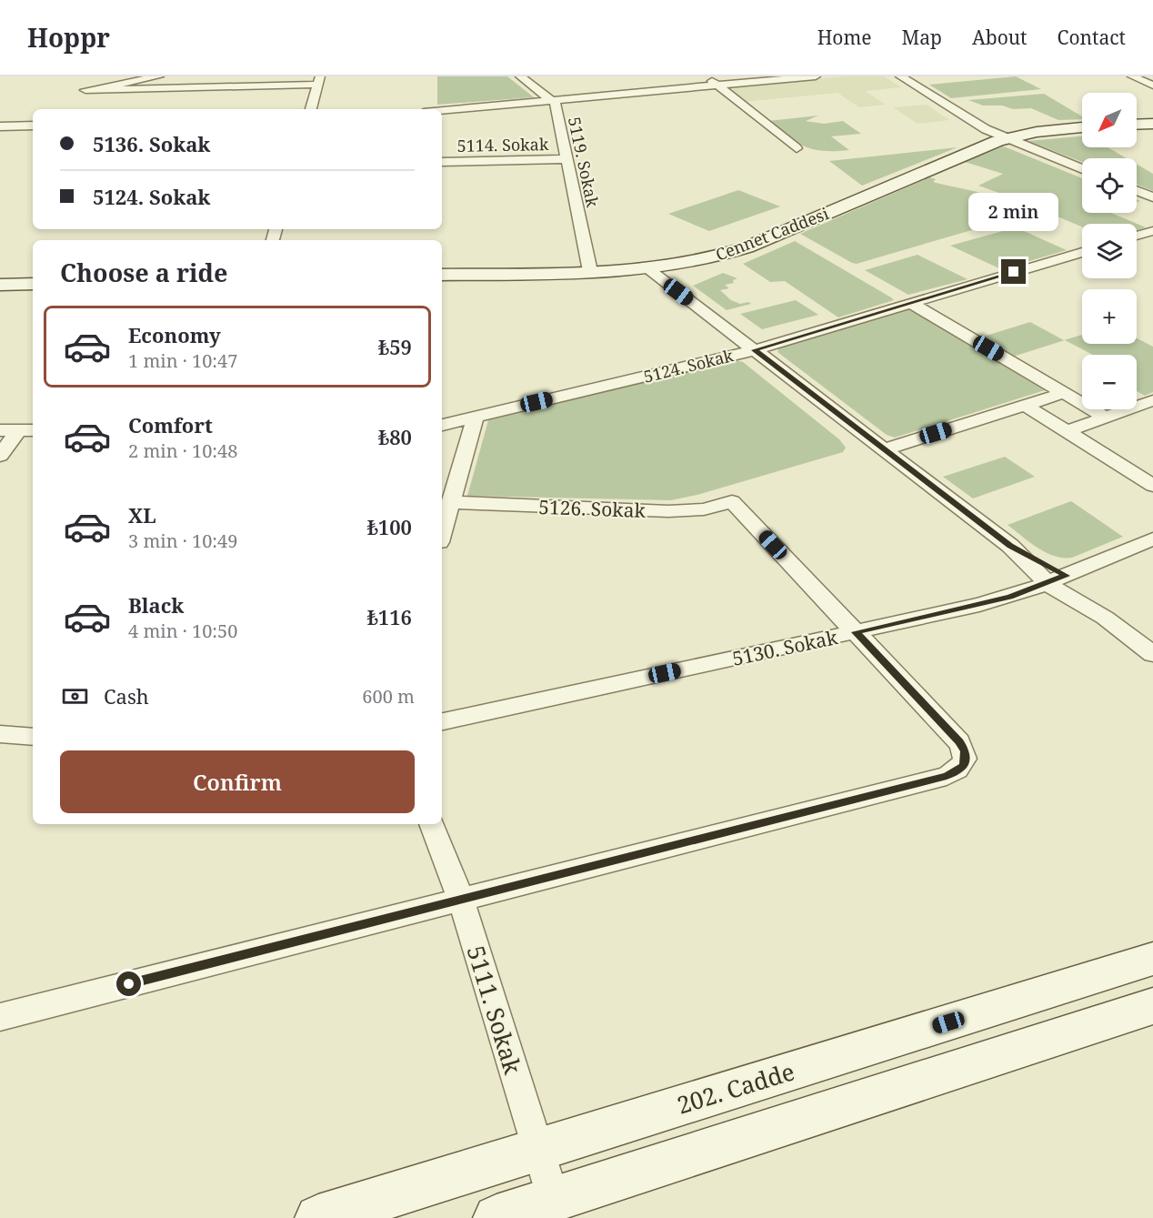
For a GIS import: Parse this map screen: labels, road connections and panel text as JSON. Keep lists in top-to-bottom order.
{
  "streets": {
    "street": [
      "5114. Sokak",
      "5119. Sokak",
      "Cennet Caddesi",
      "5124. Sokak",
      "5126. Sokak",
      "5130. Sokak",
      "5111. Sokak",
      "202. Cadde"
    ]
  },
  "crossings": [
    ["5114. Sokak", "5119. Sokak"],
    ["5119. Sokak", "Cennet Caddesi"],
    ["5126. Sokak", "5130. Sokak"],
    ["5111. Sokak", "202. Cadde"]
  ],
  "north": "bottom left",
  "page": {
    "header": "Hoppr",
    "nav": [
      "Home",
      "Map",
      "About",
      "Contact"
    ],
    "map_buttons": ["+", "−"],
    "banner": ["5136. Sokak", "5124. Sokak"],
    "bubble": "2 min",
    "heading": "Choose a ride",
    "list": [
      {
        "name": "Economy",
        "note": "1 min · 10:47",
        "value": "₺59"
      },
      {
        "name": "Comfort",
        "note": "2 min · 10:48",
        "value": "₺80"
      },
      {
        "name": "XL",
        "note": "3 min · 10:49",
        "value": "₺100"
      },
      {
        "name": "Black",
        "note": "4 min · 10:50",
        "value": "₺116"
      }
    ],
    "pay": ["Cash", "600 m"],
    "buttons": "Confirm"
  }
}
